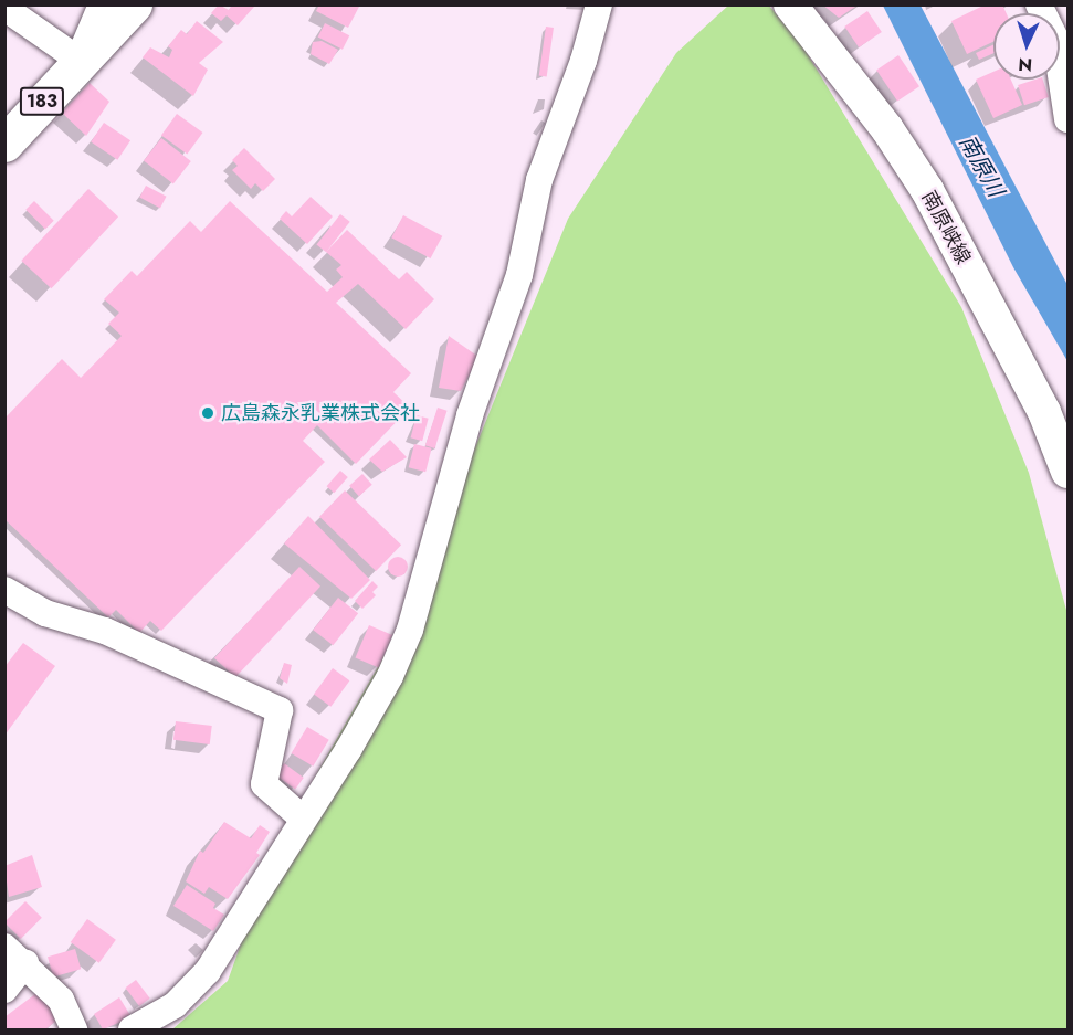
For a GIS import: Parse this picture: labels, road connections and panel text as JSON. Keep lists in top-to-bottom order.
{
  "streets": {
    "highway": ["183"],
    "main road": ["南原峡線"]
  },
  "water": ["南原川"],
  "places": ["広島森永乳業株式会社"],
  "north": "bottom"
}
